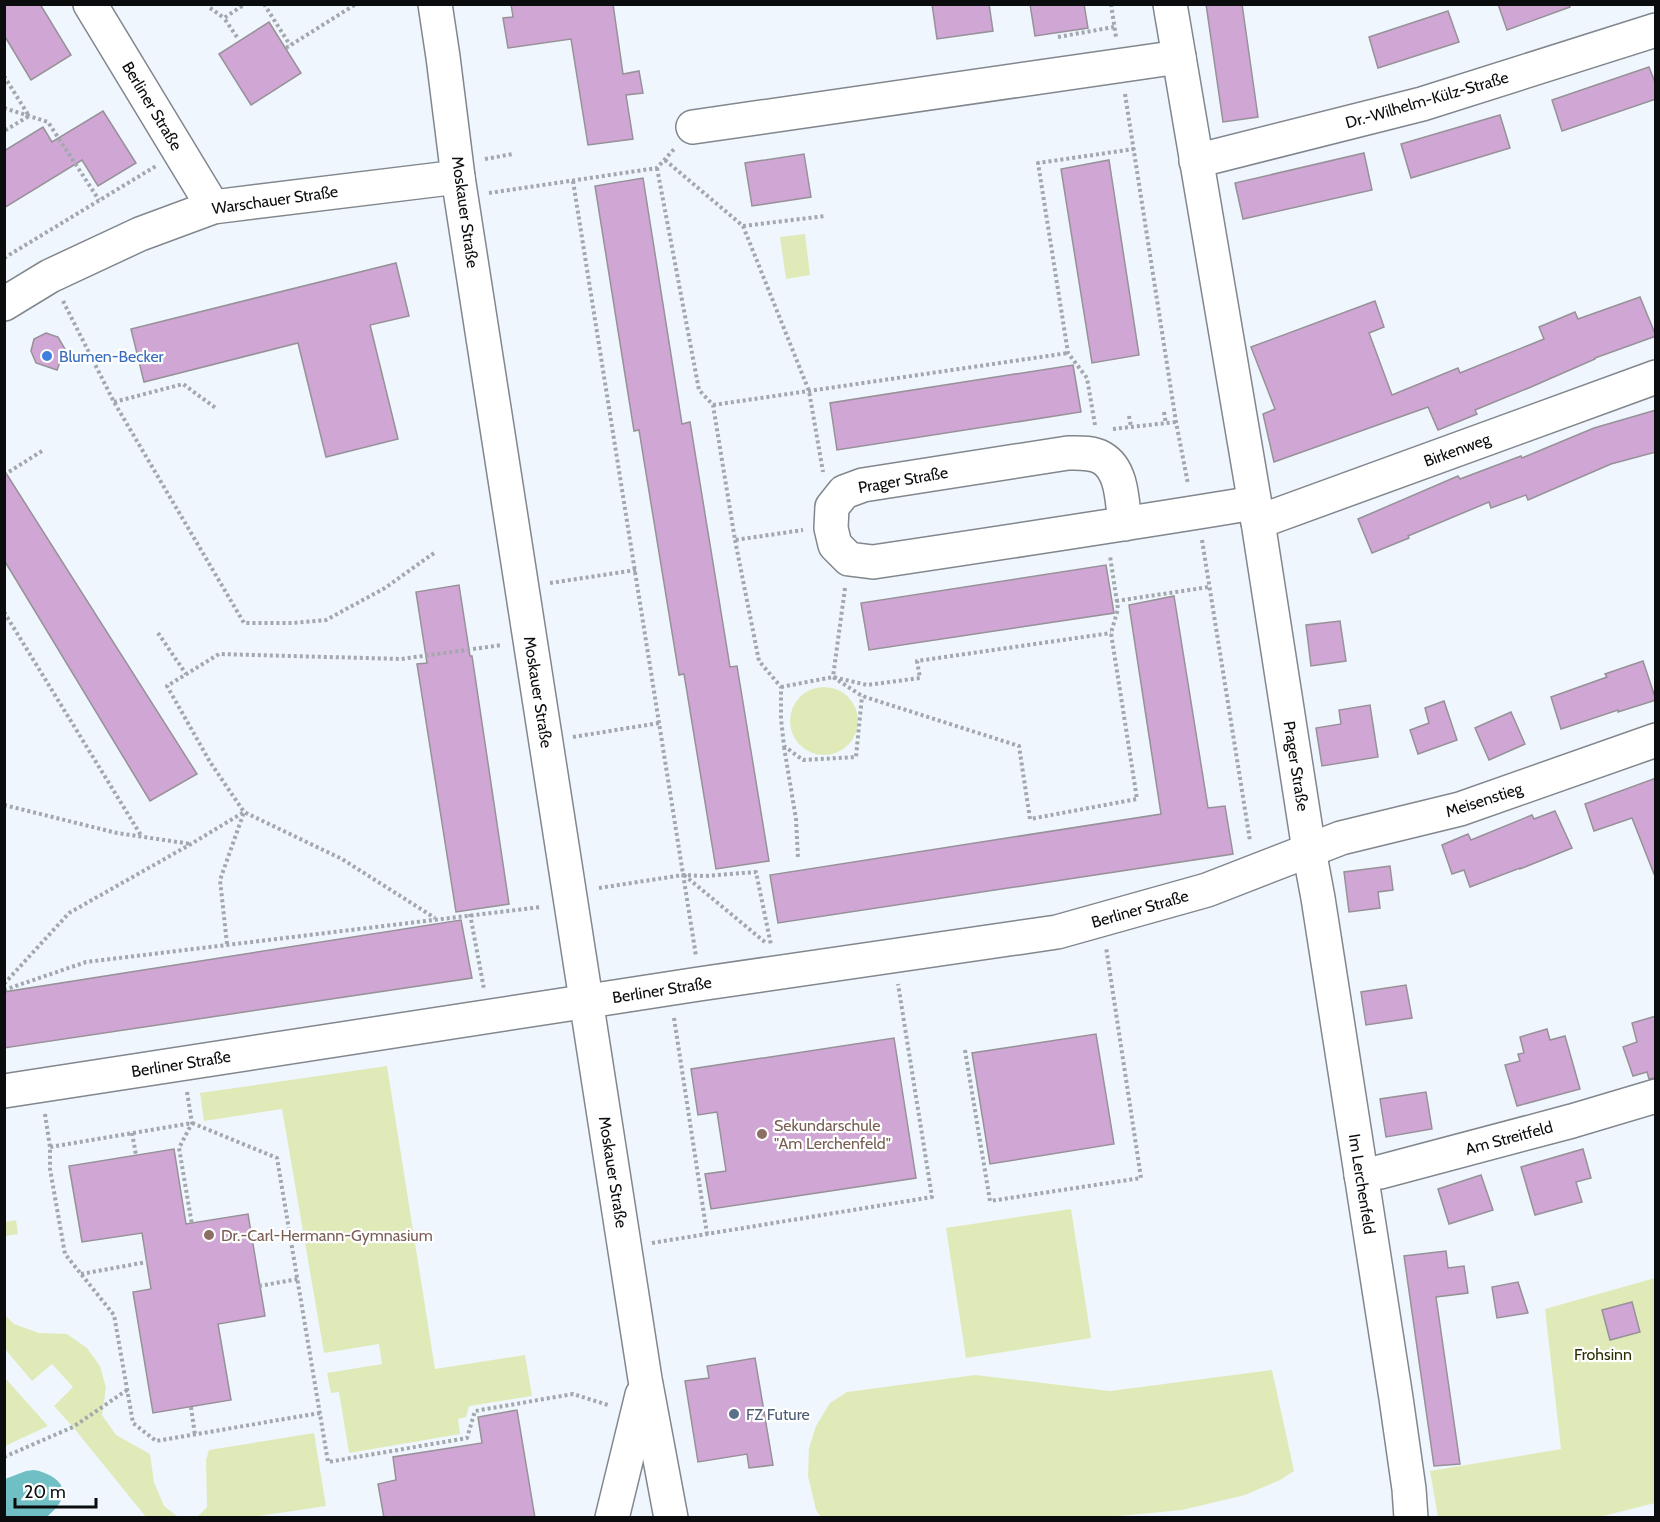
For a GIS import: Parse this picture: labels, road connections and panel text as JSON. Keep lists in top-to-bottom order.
{
  "streets": {
    "street": [
      "Dr.-Wilhelm-Külz-Straße",
      "Berliner Straße",
      "Warschauer Straße",
      "Moskauer Straße",
      "Birkenweg",
      "Prager Straße",
      "Meisenstieg",
      "Am Streitfeld",
      "Im Lerchenfeld"
    ]
  },
  "crossings": [
    ["Dr.-Wilhelm-Külz-Straße", "Prager Straße"],
    ["Berliner Straße", "Warschauer Straße"],
    ["Berliner Straße", "Moskauer Straße"],
    ["Berliner Straße", "Prager Straße"],
    ["Berliner Straße", "Meisenstieg"],
    ["Berliner Straße", "Im Lerchenfeld"],
    ["Warschauer Straße", "Moskauer Straße"],
    ["Birkenweg", "Prager Straße"],
    ["Prager Straße", "Meisenstieg"],
    ["Prager Straße", "Im Lerchenfeld"],
    ["Meisenstieg", "Im Lerchenfeld"],
    ["Am Streitfeld", "Im Lerchenfeld"]
  ],
  "parks": ["Frohsinn"],
  "places": [
    "Blumen-Becker",
    "Sekundarschule \"Am Lerchenfeld\"",
    "Dr.-Carl-Hermann-Gymnasium",
    "FZ Future"
  ],
  "scale_bar": "20 m"
}
